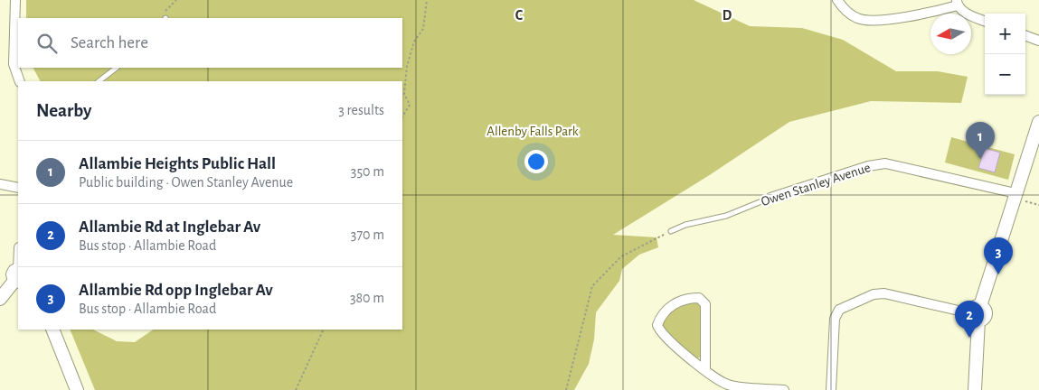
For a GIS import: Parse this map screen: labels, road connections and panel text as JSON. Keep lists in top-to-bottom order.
{
  "streets": {
    "street": ["Owen Stanley Avenue"]
  },
  "parks": ["Allenby Falls Park"],
  "north": "left",
  "page": {
    "map_buttons": ["+", "−"],
    "search": "Search here",
    "heading": ["Nearby", "3 results"],
    "pins": ["1", "3", "2"],
    "list": [
      {
        "mark": "1",
        "name": "Allambie Heights Public Hall",
        "note": "Public building · Owen Stanley Avenue",
        "value": "350 m"
      },
      {
        "mark": "2",
        "name": "Allambie Rd at Inglebar Av",
        "note": "Bus stop · Allambie Road",
        "value": "370 m"
      },
      {
        "mark": "3",
        "name": "Allambie Rd opp Inglebar Av",
        "note": "Bus stop · Allambie Road",
        "value": "380 m"
      }
    ]
  },
  "grid": {
    "columns": ["C", "D"]
  }
}
